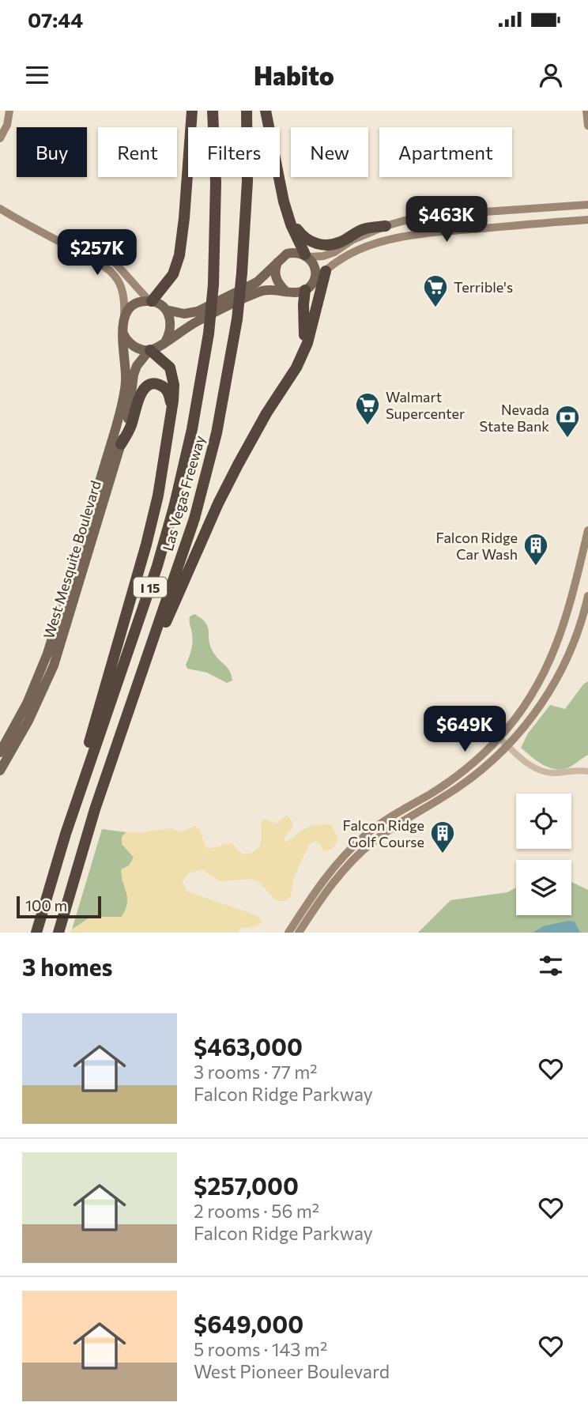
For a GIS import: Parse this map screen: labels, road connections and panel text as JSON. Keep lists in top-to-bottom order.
{
  "streets": {
    "highway": ["Las Vegas Freeway", "I 15"],
    "main road": ["West Mesquite Boulevard"]
  },
  "places": {
    "supermarket": ["Terrible's", "Walmart Supercenter"],
    "bank": ["Nevada State Bank"],
    "building": ["Falcon Ridge Car Wash", "Falcon Ridge Golf Course"]
  },
  "scale_bar": "100 m",
  "page": {
    "status": "07:44",
    "header": "Habito",
    "chip": [
      "Buy",
      "Rent",
      "Filters",
      "New",
      "Apartment"
    ],
    "price": ["$463K", "$257K", "$649K"],
    "scale": "100 m",
    "heading": "3 homes",
    "list": [
      {
        "name": "$463,000",
        "note": "3 rooms · 77 m² · Falcon Ridge Parkway"
      },
      {
        "name": "$257,000",
        "note": "2 rooms · 56 m² · Falcon Ridge Parkway"
      },
      {
        "name": "$649,000",
        "note": "5 rooms · 143 m² · West Pioneer Boulevard"
      }
    ]
  }
}
